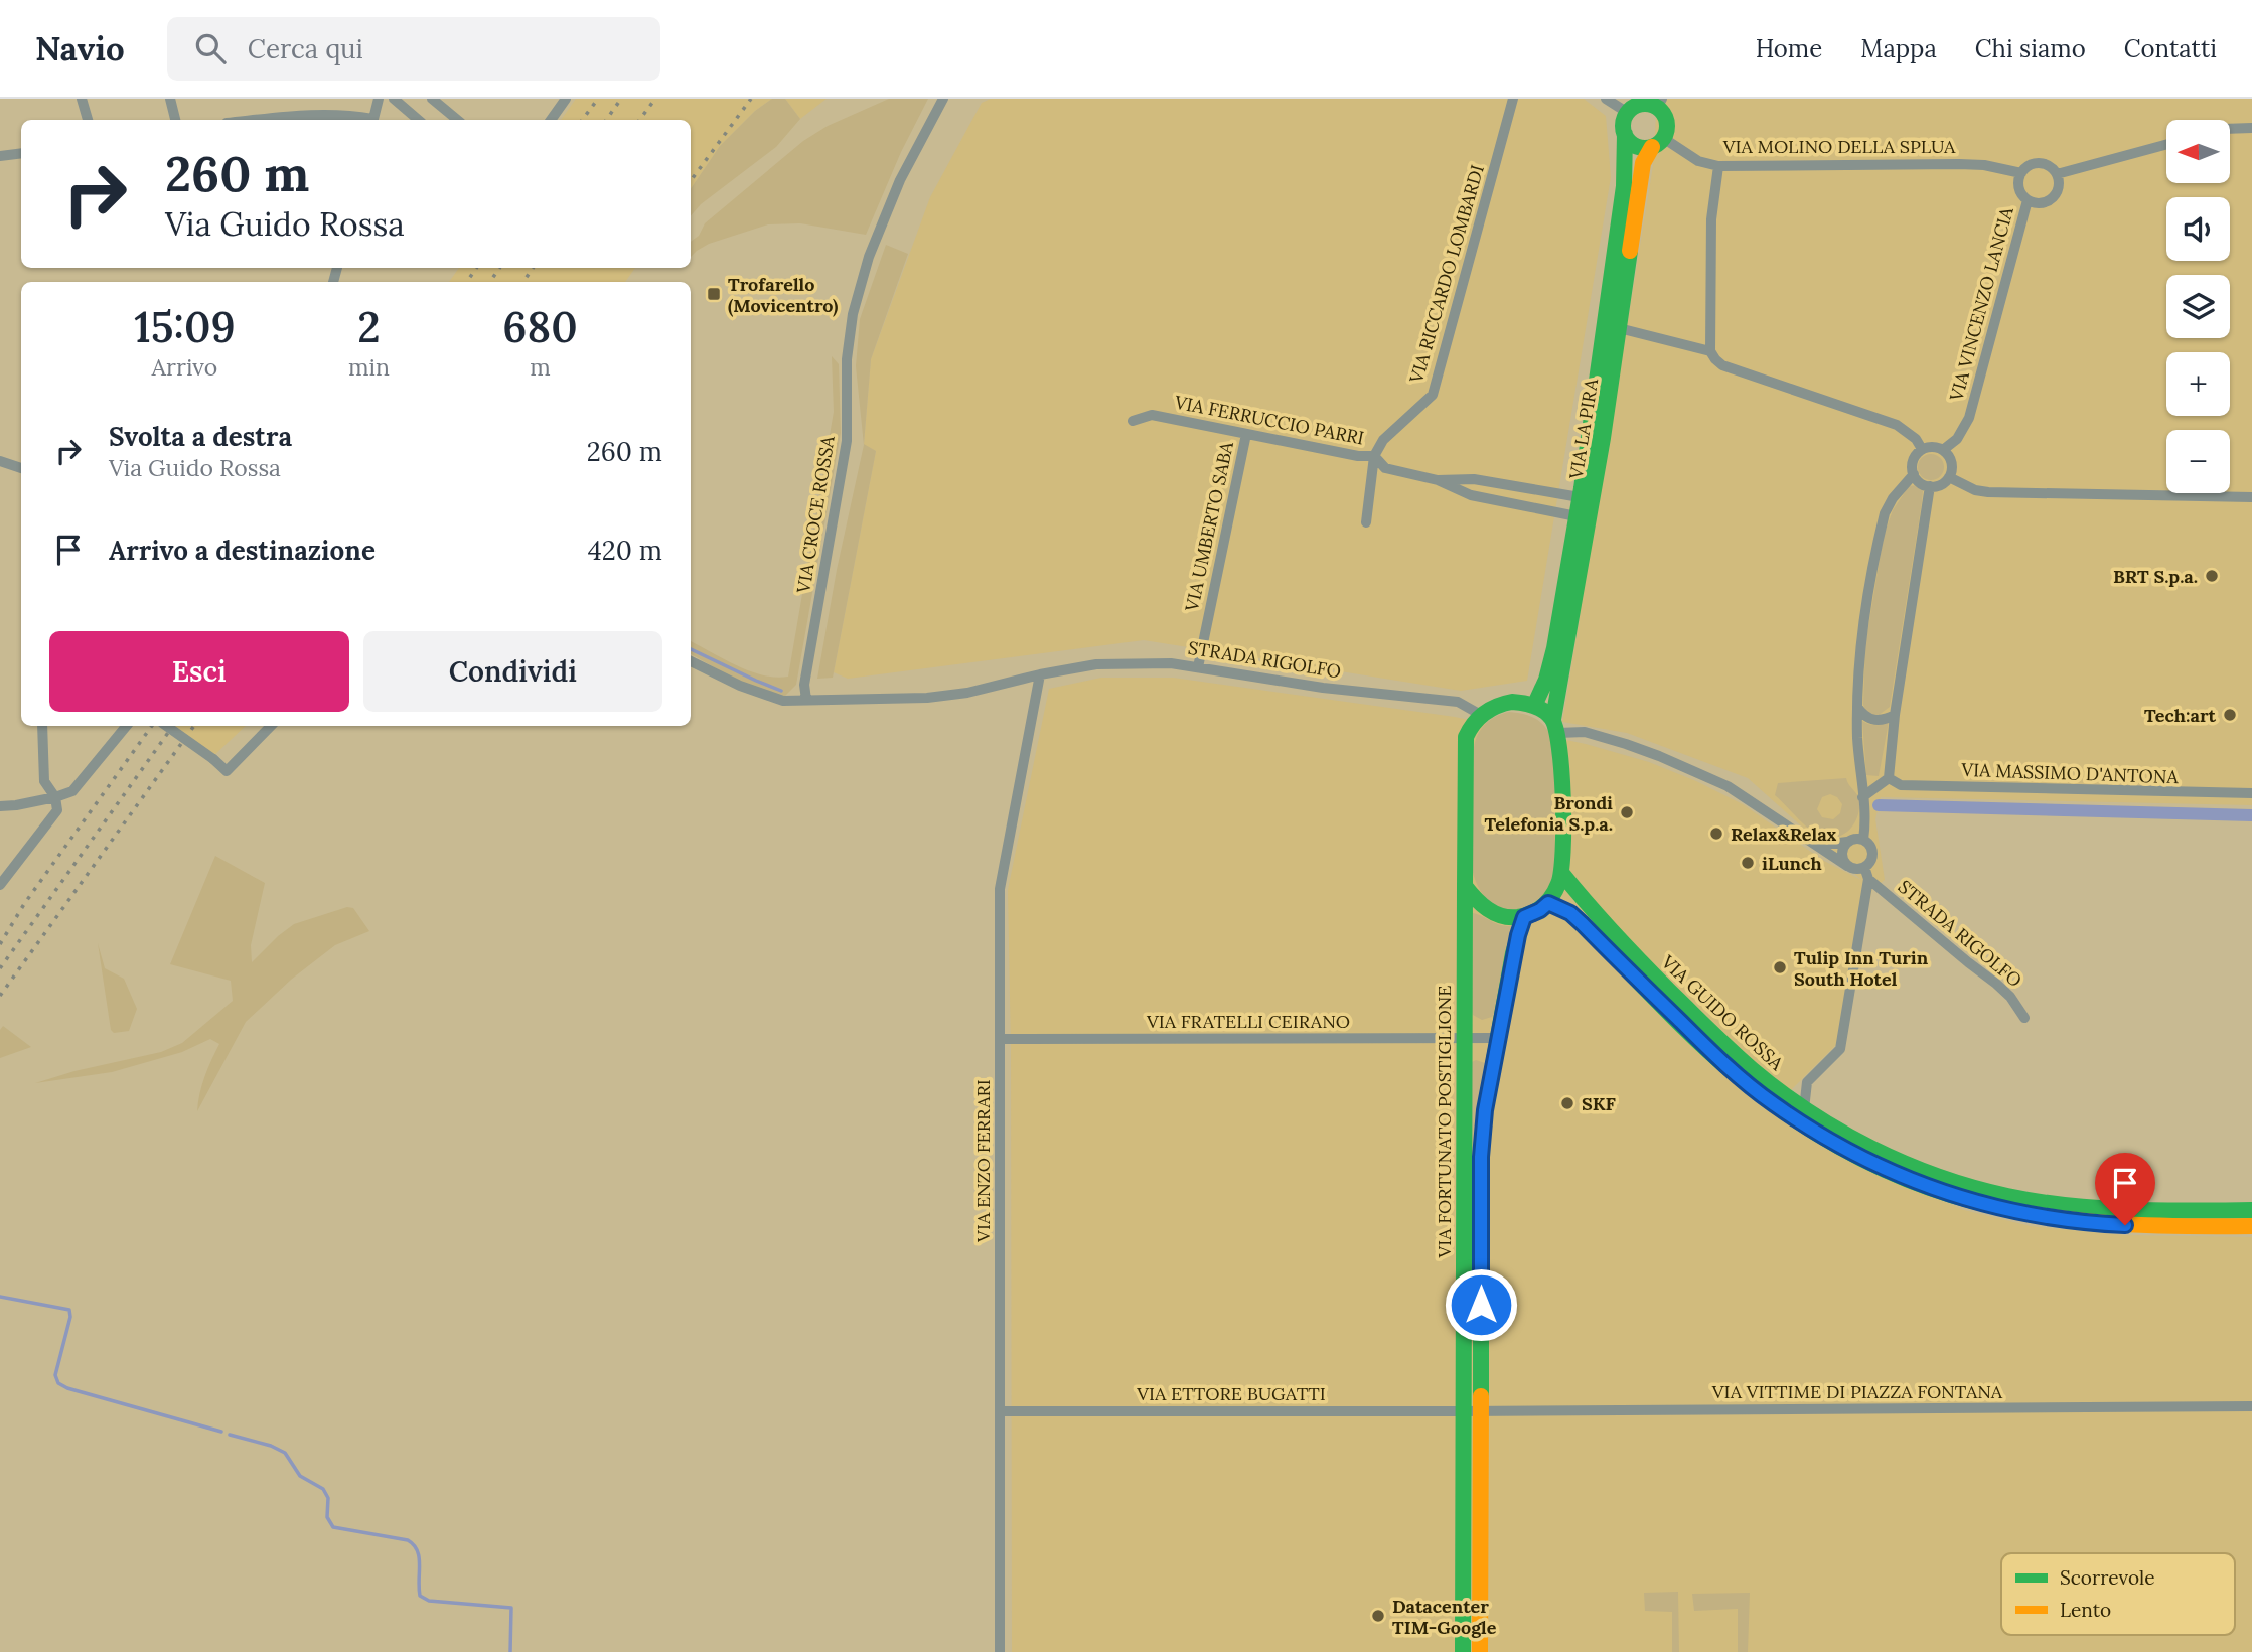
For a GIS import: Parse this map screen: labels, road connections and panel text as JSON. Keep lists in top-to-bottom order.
{
  "streets": {
    "street": [
      "VIA MOLINO DELLA SPLUA",
      "VIA RICCARDO LOMBARDI",
      "VIA VINCENZO LANCIA",
      "VIA FERRUCCIO PARRI",
      "VIA LA PIRA",
      "VIA CROCE ROSSA",
      "VIA UMBERTO SABA",
      "STRADA RIGOLFO",
      "VIA MASSIMO D'ANTONA",
      "VIA GUIDO ROSSA",
      "VIA FRATELLI CEIRANO",
      "VIA FORTUNATO POSTIGLIONE",
      "VIA ENZO FERRARI",
      "VIA VITTIME DI PIAZZA FONTANA",
      "VIA ETTORE BUGATTI"
    ]
  },
  "crossings": [
    ["VIA MOLINO DELLA SPLUA", "VIA VINCENZO LANCIA"],
    ["VIA MOLINO DELLA SPLUA", "VIA LA PIRA"],
    ["VIA RICCARDO LOMBARDI", "VIA FERRUCCIO PARRI"],
    ["VIA FERRUCCIO PARRI", "VIA UMBERTO SABA"],
    ["VIA LA PIRA", "VIA GUIDO ROSSA"],
    ["VIA CROCE ROSSA", "STRADA RIGOLFO"],
    ["VIA UMBERTO SABA", "STRADA RIGOLFO"],
    ["STRADA RIGOLFO", "VIA FORTUNATO POSTIGLIONE"],
    ["STRADA RIGOLFO", "VIA ENZO FERRARI"],
    ["VIA FRATELLI CEIRANO", "VIA FORTUNATO POSTIGLIONE"],
    ["VIA FRATELLI CEIRANO", "VIA ENZO FERRARI"],
    ["VIA FORTUNATO POSTIGLIONE", "VIA VITTIME DI PIAZZA FONTANA"],
    ["VIA FORTUNATO POSTIGLIONE", "VIA ETTORE BUGATTI"],
    ["VIA ENZO FERRARI", "VIA ETTORE BUGATTI"],
    ["VIA VITTIME DI PIAZZA FONTANA", "VIA ETTORE BUGATTI"]
  ],
  "places": {
    "transit": ["Trofarello (Movicentro)"],
    "other": [
      "BRT S.p.a.",
      "Tech:art",
      "Brondi Telefonia S.p.a.",
      "Relax&Relax",
      "iLunch",
      "Tulip Inn Turin South Hotel",
      "SKF",
      "Datacenter TIM-Google"
    ]
  },
  "legend": ["Scorrevole", "Lento"],
  "north": "left",
  "page": {
    "header": "Navio",
    "search": "Cerca qui",
    "nav": [
      "Home",
      "Mappa",
      "Chi siamo",
      "Contatti"
    ],
    "map_buttons": ["+", "−"],
    "turn": ["260 m", "Via Guido Rossa"],
    "eta": [
      "15:09",
      "Arrivo",
      "2",
      "min",
      "680",
      "m"
    ],
    "list": [
      {
        "name": "Svolta a destra",
        "note": "Via Guido Rossa",
        "value": "260 m"
      },
      {
        "name": "Arrivo a destinazione",
        "value": "420 m"
      }
    ],
    "buttons": ["Esci", "Condividi"]
  }
}
